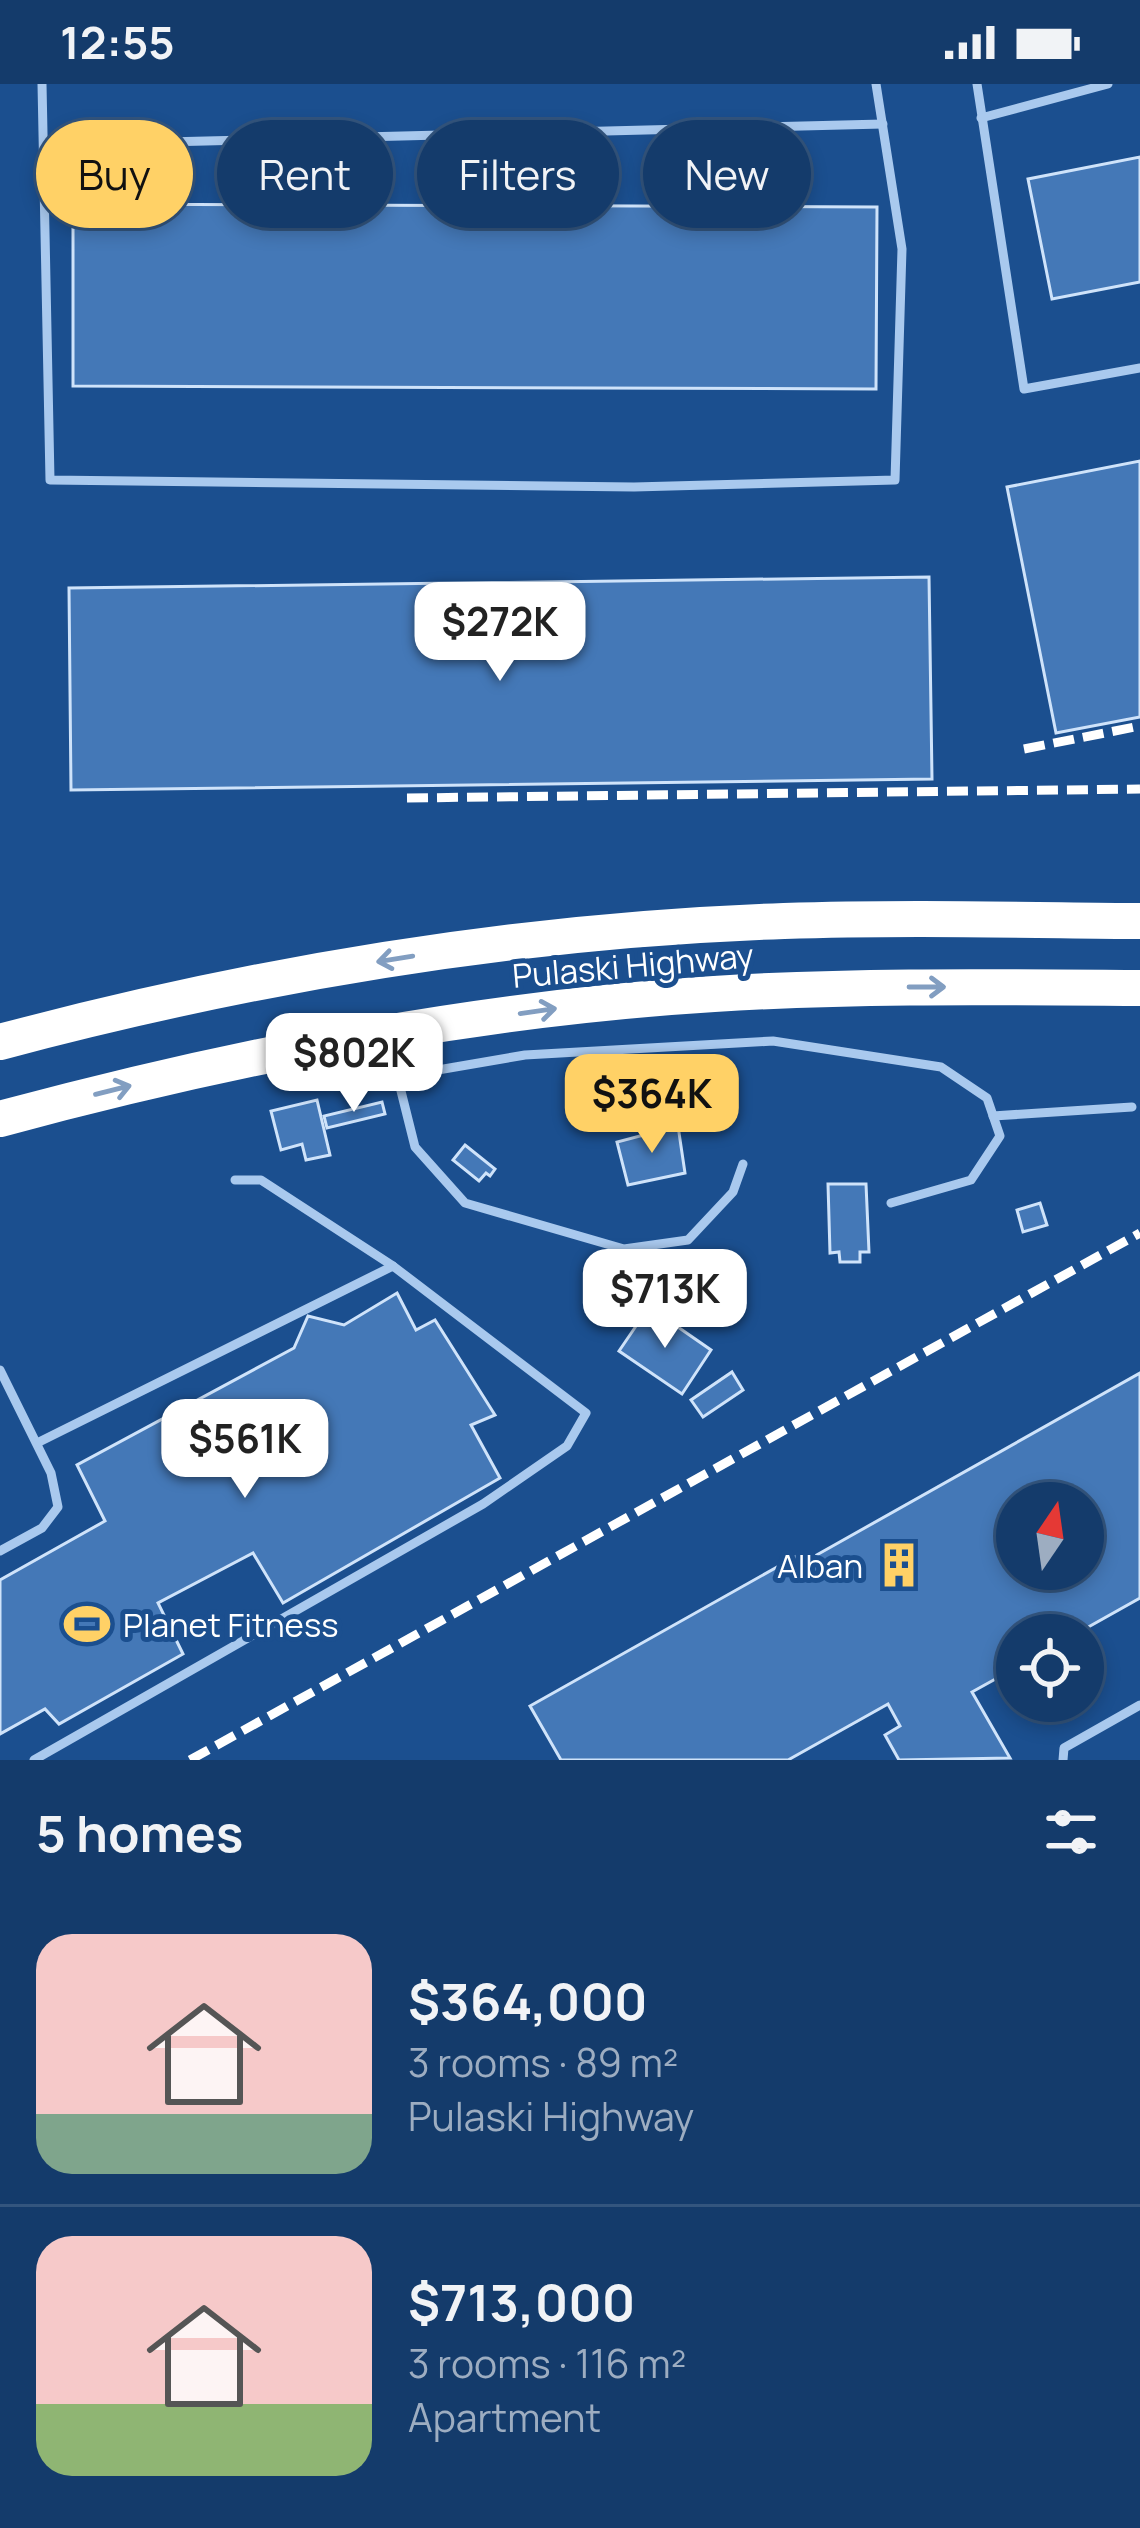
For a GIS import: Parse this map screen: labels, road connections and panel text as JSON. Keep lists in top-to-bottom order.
{
  "streets": {
    "highway": ["Pulaski Highway"]
  },
  "places": {
    "building": ["Alban"],
    "sports": ["Planet Fitness"]
  },
  "north": "top",
  "page": {
    "status": "12:55",
    "chip": [
      "Buy",
      "Rent",
      "Filters",
      "New"
    ],
    "price": [
      "$272K",
      "$802K",
      "$364K",
      "$713K",
      "$561K"
    ],
    "heading": "5 homes",
    "list": [
      {
        "name": "$364,000",
        "note": "3 rooms · 89 m² · Pulaski Highway"
      },
      {
        "name": "$713,000",
        "note": "3 rooms · 116 m² · Apartment"
      }
    ]
  }
}
